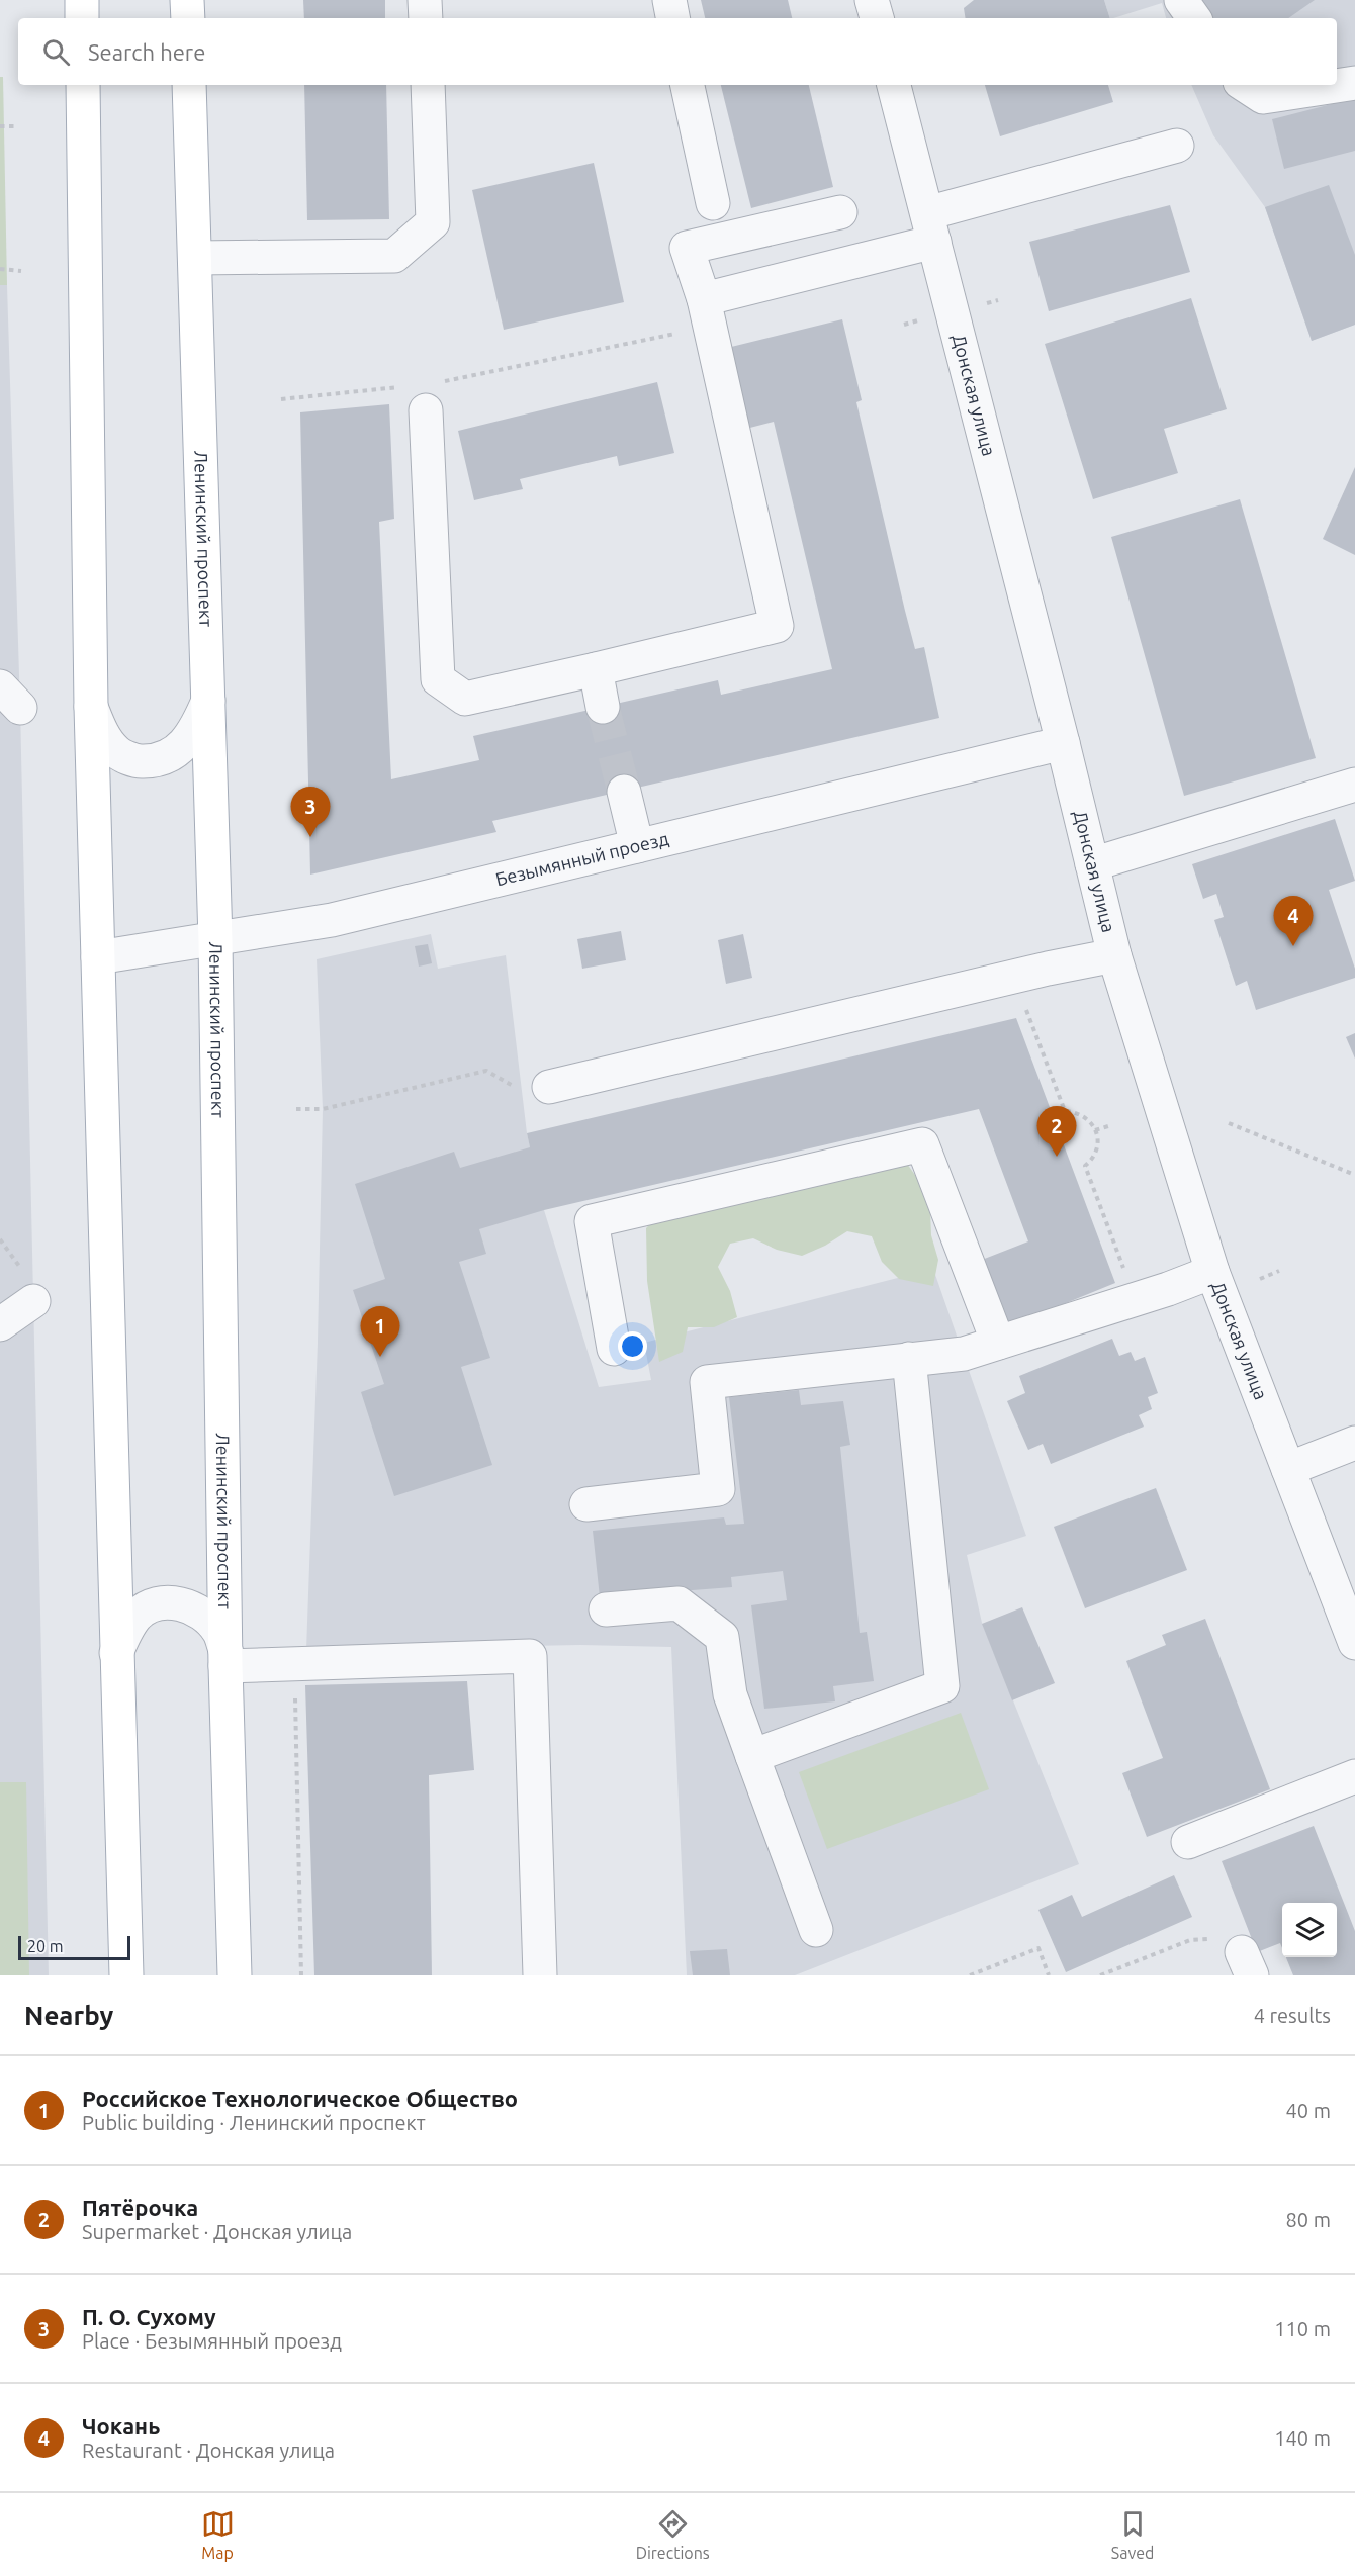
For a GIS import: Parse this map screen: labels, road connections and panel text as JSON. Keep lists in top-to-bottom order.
{
  "streets": {
    "main road": ["Ленинский проспект"],
    "street": ["Донская улица", "Безымянный проезд"]
  },
  "crossings": [
    ["Донская улица", "Безымянный проезд"],
    ["Ленинский проспект", "Безымянный проезд"]
  ],
  "scale_bar": "20 m",
  "page": {
    "search": "Search here",
    "pins": [
      "3",
      "4",
      "2",
      "1"
    ],
    "scale": "20 m",
    "heading": ["Nearby", "4 results"],
    "list": [
      {
        "mark": "1",
        "name": "Российское Технологическое Общество",
        "note": "Public building · Ленинский проспект",
        "value": "40 m"
      },
      {
        "mark": "2",
        "name": "Пятёрочка",
        "note": "Supermarket · Донская улица",
        "value": "80 m"
      },
      {
        "mark": "3",
        "name": "П. О. Сухому",
        "note": "Place · Безымянный проезд",
        "value": "110 m"
      },
      {
        "mark": "4",
        "name": "Чокань",
        "note": "Restaurant · Донская улица",
        "value": "140 m"
      }
    ],
    "nav": ["Map", "Directions", "Saved"]
  }
}
